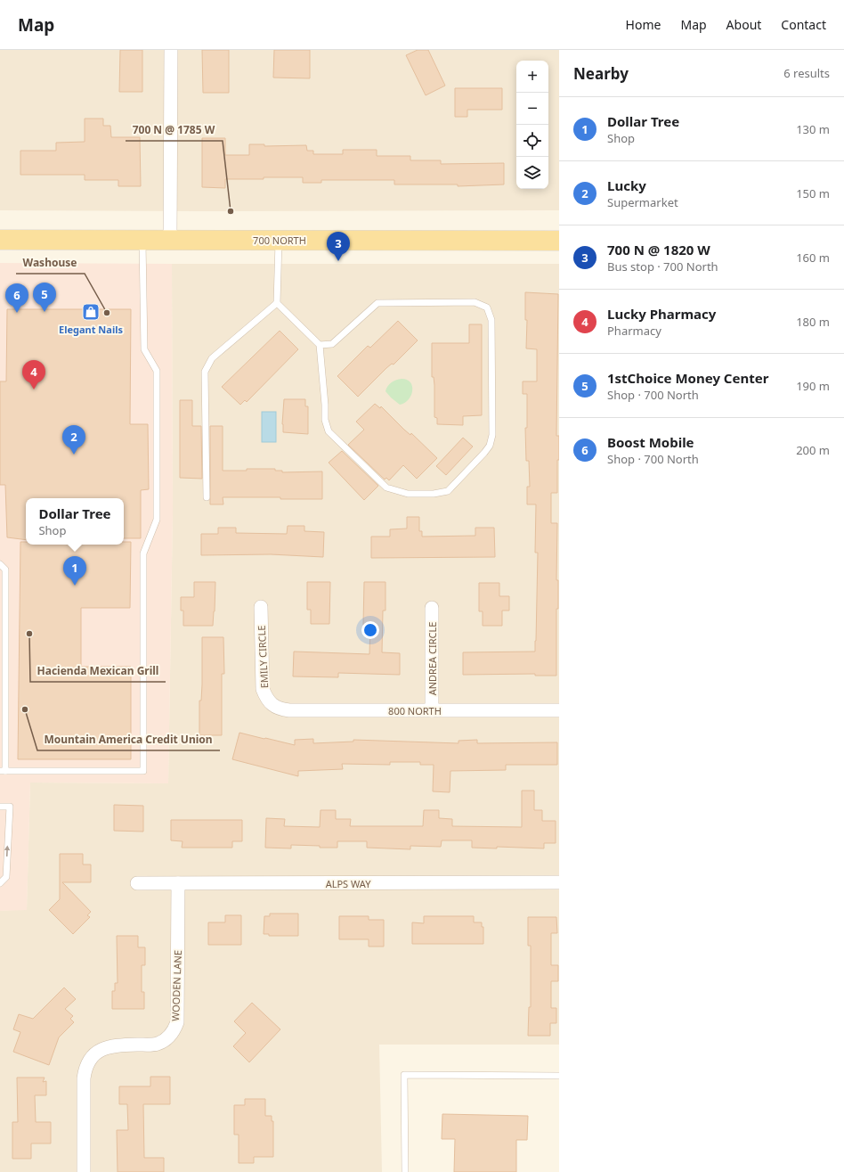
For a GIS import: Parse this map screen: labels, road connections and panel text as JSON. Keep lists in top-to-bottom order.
{
  "streets": {
    "main road": ["700 NORTH"],
    "street": [
      "EMILY CIRCLE",
      "ANDREA CIRCLE",
      "800 NORTH",
      "ALPS WAY",
      "WOODEN LANE"
    ]
  },
  "crossings": [
    ["EMILY CIRCLE", "800 NORTH"],
    ["ANDREA CIRCLE", "800 NORTH"],
    ["ALPS WAY", "WOODEN LANE"]
  ],
  "places": {
    "other": [
      "700 N @ 1785 W",
      "Washouse",
      "Hacienda Mexican Grill",
      "Mountain America Credit Union"
    ],
    "shop": ["Elegant Nails"]
  },
  "page": {
    "header": "Map",
    "nav": [
      "Home",
      "Map",
      "About",
      "Contact"
    ],
    "heading": ["Nearby", "6 results"],
    "map_buttons": ["+", "−"],
    "list": [
      {
        "mark": "1",
        "name": "Dollar Tree",
        "note": "Shop",
        "value": "130 m"
      },
      {
        "mark": "2",
        "name": "Lucky",
        "note": "Supermarket",
        "value": "150 m"
      },
      {
        "mark": "3",
        "name": "700 N @ 1820 W",
        "note": "Bus stop · 700 North",
        "value": "160 m"
      },
      {
        "mark": "4",
        "name": "Lucky Pharmacy",
        "note": "Pharmacy",
        "value": "180 m"
      },
      {
        "mark": "5",
        "name": "1stChoice Money Center",
        "note": "Shop · 700 North",
        "value": "190 m"
      },
      {
        "mark": "6",
        "name": "Boost Mobile",
        "note": "Shop · 700 North",
        "value": "200 m"
      }
    ],
    "pins": [
      "3",
      "5",
      "6",
      "4",
      "2",
      "1"
    ],
    "popup": ["Dollar Tree", "Shop"]
  }
}
